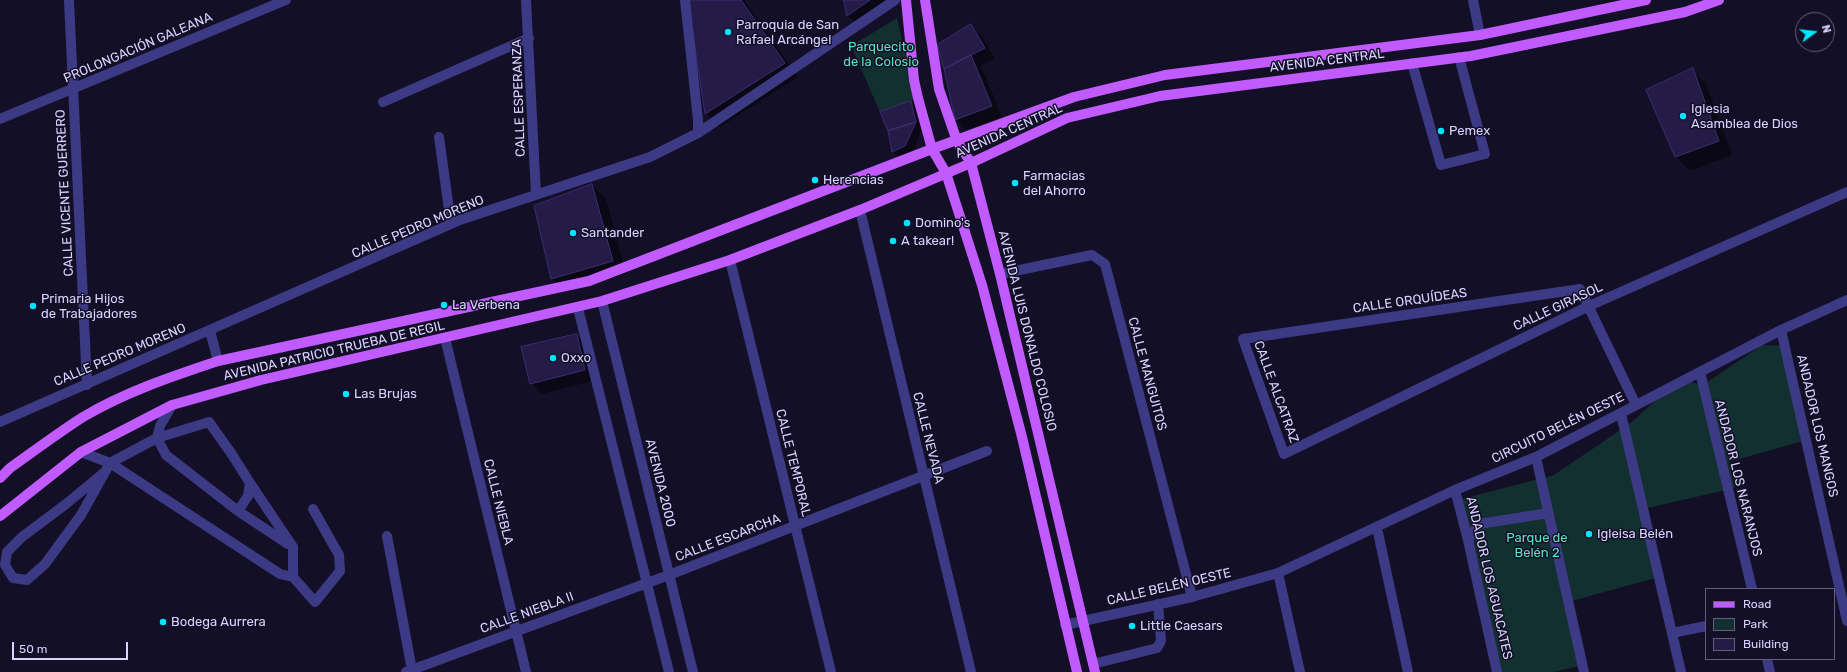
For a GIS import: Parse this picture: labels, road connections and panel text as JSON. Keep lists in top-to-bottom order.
{
  "streets": {
    "main road": ["AVENIDA CENTRAL", "AVENIDA LUIS DONALDO COLOSIO", "AVENIDA PATRICIO TRUEBA DE REGIL"],
    "street": [
      "PROLONGACIÓN GALEANA",
      "CALLE ESPERANZA",
      "CALLE VICENTE GUERRERO",
      "CALLE PEDRO MORENO",
      "CALLE ORQUÍDEAS",
      "CALLE GIRASOL",
      "CALLE MANGUITOS",
      "CALLE ALCATRAZ",
      "ANDADOR LOS MANGOS",
      "CIRCUITO BELÉN OESTE",
      "CALLE NEVADA",
      "CALLE TEMPORAL",
      "ANDADOR LOS NARANJOS",
      "AVENIDA 2000",
      "CALLE NIEBLA",
      "CALLE ESCARCHA",
      "ANDADOR LOS AGUACATES",
      "CALLE BELÉN OESTE",
      "CALLE NIEBLA II"
    ]
  },
  "crossings": [
    ["PROLONGACIÓN GALEANA", "CALLE VICENTE GUERRERO"],
    ["AVENIDA CENTRAL", "AVENIDA LUIS DONALDO COLOSIO"],
    ["AVENIDA CENTRAL", "AVENIDA PATRICIO TRUEBA DE REGIL"],
    ["CALLE ESPERANZA", "CALLE PEDRO MORENO"],
    ["CALLE VICENTE GUERRERO", "CALLE PEDRO MORENO"],
    ["CALLE ORQUÍDEAS", "CALLE GIRASOL"],
    ["CALLE ORQUÍDEAS", "CALLE ALCATRAZ"],
    ["CALLE GIRASOL", "CALLE ALCATRAZ"],
    ["AVENIDA LUIS DONALDO COLOSIO", "CALLE MANGUITOS"],
    ["AVENIDA LUIS DONALDO COLOSIO", "CALLE BELÉN OESTE"],
    ["AVENIDA PATRICIO TRUEBA DE REGIL", "CALLE NEVADA"],
    ["AVENIDA PATRICIO TRUEBA DE REGIL", "CALLE TEMPORAL"],
    ["AVENIDA PATRICIO TRUEBA DE REGIL", "AVENIDA 2000"],
    ["AVENIDA PATRICIO TRUEBA DE REGIL", "CALLE NIEBLA"],
    ["CALLE MANGUITOS", "CALLE BELÉN OESTE"],
    ["ANDADOR LOS MANGOS", "CIRCUITO BELÉN OESTE"],
    ["CIRCUITO BELÉN OESTE", "ANDADOR LOS NARANJOS"],
    ["CIRCUITO BELÉN OESTE", "ANDADOR LOS AGUACATES"],
    ["CIRCUITO BELÉN OESTE", "CALLE BELÉN OESTE"],
    ["CALLE NEVADA", "CALLE ESCARCHA"],
    ["CALLE TEMPORAL", "CALLE ESCARCHA"],
    ["AVENIDA 2000", "CALLE ESCARCHA"],
    ["CALLE NIEBLA", "CALLE NIEBLA II"],
    ["CALLE ESCARCHA", "CALLE NIEBLA II"]
  ],
  "parks": ["Parquecito de la Colosio", "Parque de Belén 2"],
  "places": [
    "Parroquia de San Rafael Arcángel",
    "Iglesia Asamblea de Dios",
    "Pemex",
    "Herencias",
    "Farmacias del Ahorro",
    "Domino's",
    "Santander",
    "A takear!",
    "La Verbena",
    "Primaria Hijos de Trabajadores",
    "Oxxo",
    "Las Brujas",
    "Igleisa Belén",
    "Bodega Aurrera",
    "Little Caesars"
  ],
  "legend": ["Road", "Park", "Building"],
  "scale_bar": "50 m",
  "north": "right"
}
